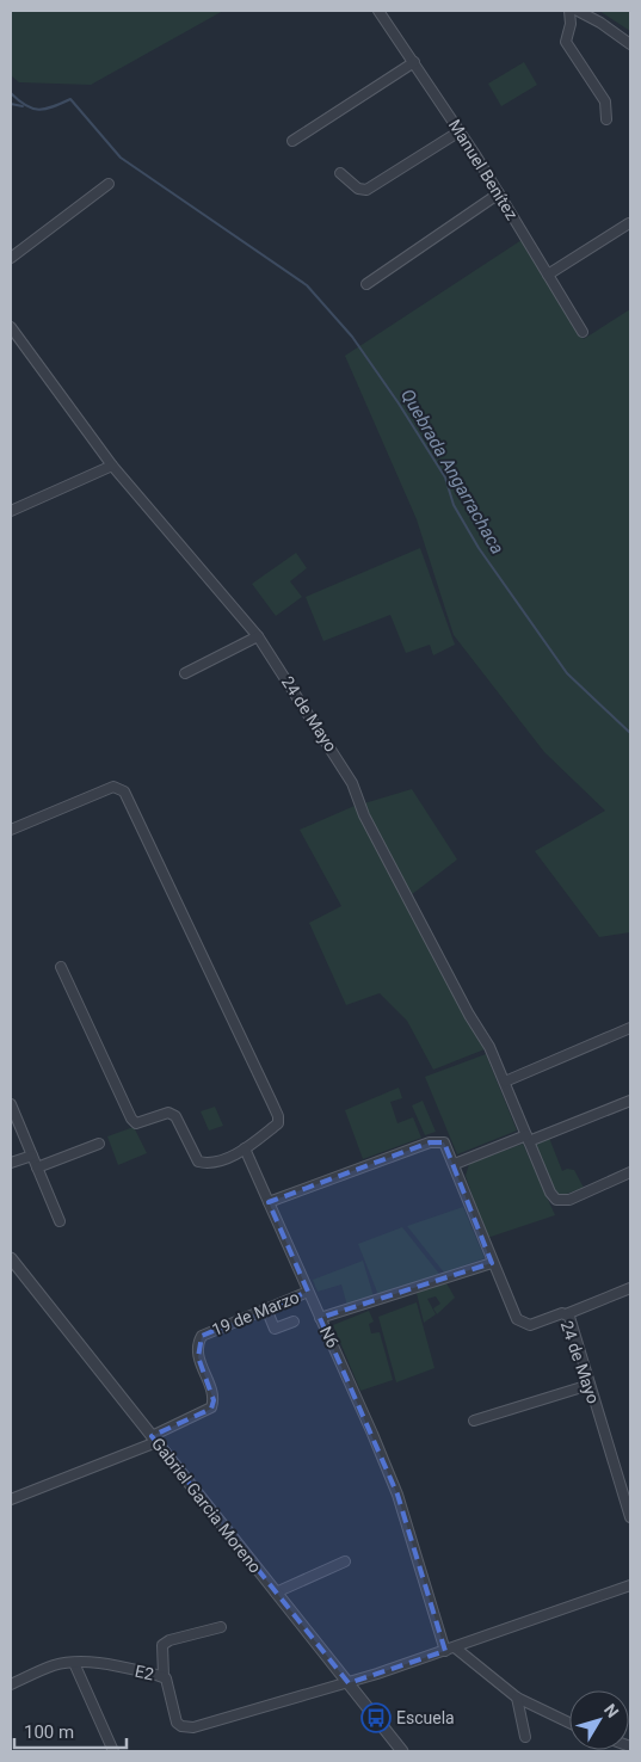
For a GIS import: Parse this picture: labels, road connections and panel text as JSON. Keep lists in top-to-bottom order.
{
  "streets": {
    "street": [
      "Manuel Benítez",
      "24 de Mayo",
      "19 de Marzo",
      "N6",
      "Gabriel Garcia Moreno",
      "E2"
    ]
  },
  "crossings": [
    ["19 de Marzo", "N6"],
    ["19 de Marzo", "Gabriel Garcia Moreno"],
    ["Gabriel Garcia Moreno", "E2"]
  ],
  "water": ["Quebrada Angarrachaca"],
  "places": {
    "bus stop": ["Escuela"]
  },
  "scale_bar": "100 m",
  "north": "top right"
}
